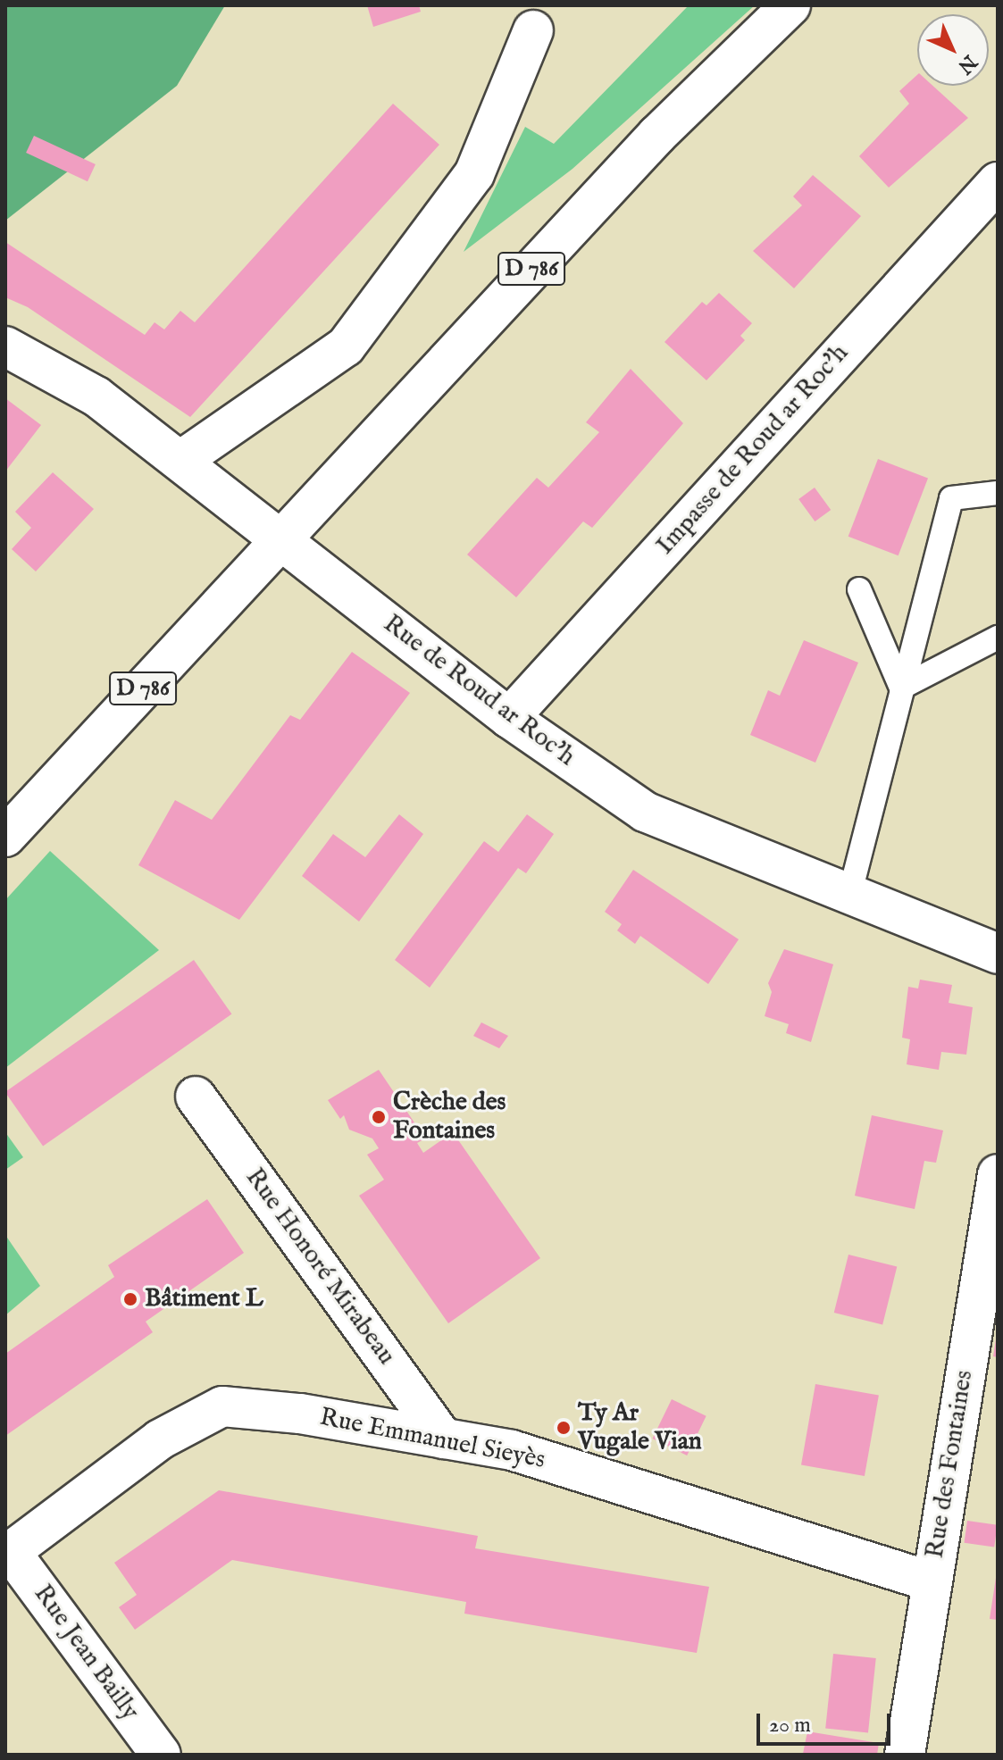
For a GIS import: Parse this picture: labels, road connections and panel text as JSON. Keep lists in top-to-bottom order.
{
  "streets": {
    "street": [
      "D 786",
      "Impasse de Roud ar Roc'h",
      "Rue de Roud ar Roc'h",
      "Rue Honoré Mirabeau",
      "Rue Emmanuel Sieyès",
      "Rue des Fontaines",
      "Rue Jean Bailly"
    ]
  },
  "crossings": [
    ["D 786", "Rue de Roud ar Roc'h"],
    ["Impasse de Roud ar Roc'h", "Rue de Roud ar Roc'h"],
    ["Rue Honoré Mirabeau", "Rue Emmanuel Sieyès"],
    ["Rue Emmanuel Sieyès", "Rue des Fontaines"],
    ["Rue Emmanuel Sieyès", "Rue Jean Bailly"]
  ],
  "places": ["Crèche des Fontaines", "Bâtiment L", "Ty Ar Vugale Vian"],
  "scale_bar": "20 m",
  "north": "bottom right"
}
